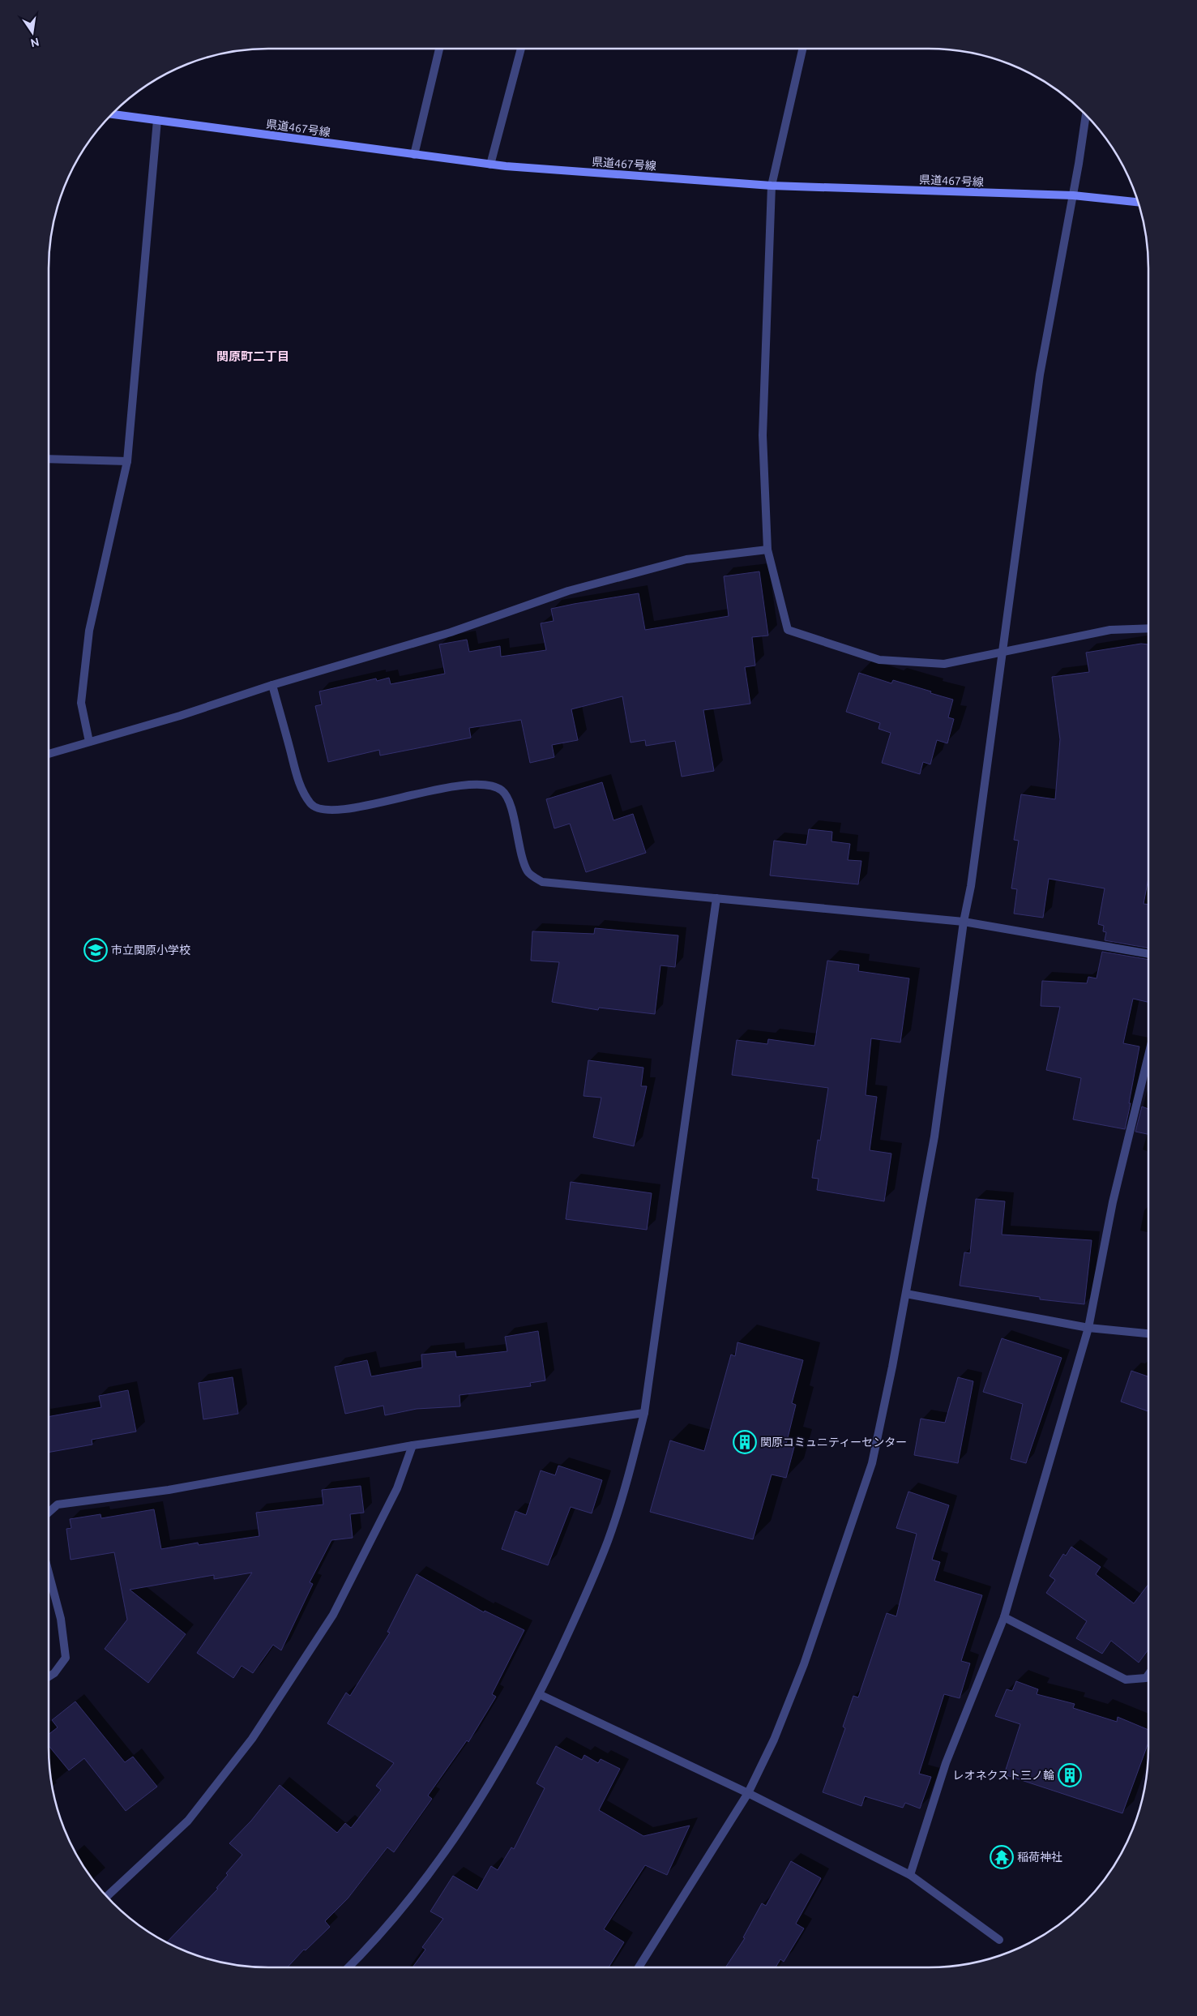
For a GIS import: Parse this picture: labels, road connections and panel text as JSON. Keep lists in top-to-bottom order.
{
  "streets": {
    "main road": ["県道467号線"]
  },
  "districts": ["関原町二丁目"],
  "places": {
    "school or university": ["市立関原小学校"],
    "building": ["関原コミュニティーセンター", "レオネクスト三ノ輪"],
    "temple": ["稲荷神社"]
  },
  "north": "bottom"
}
